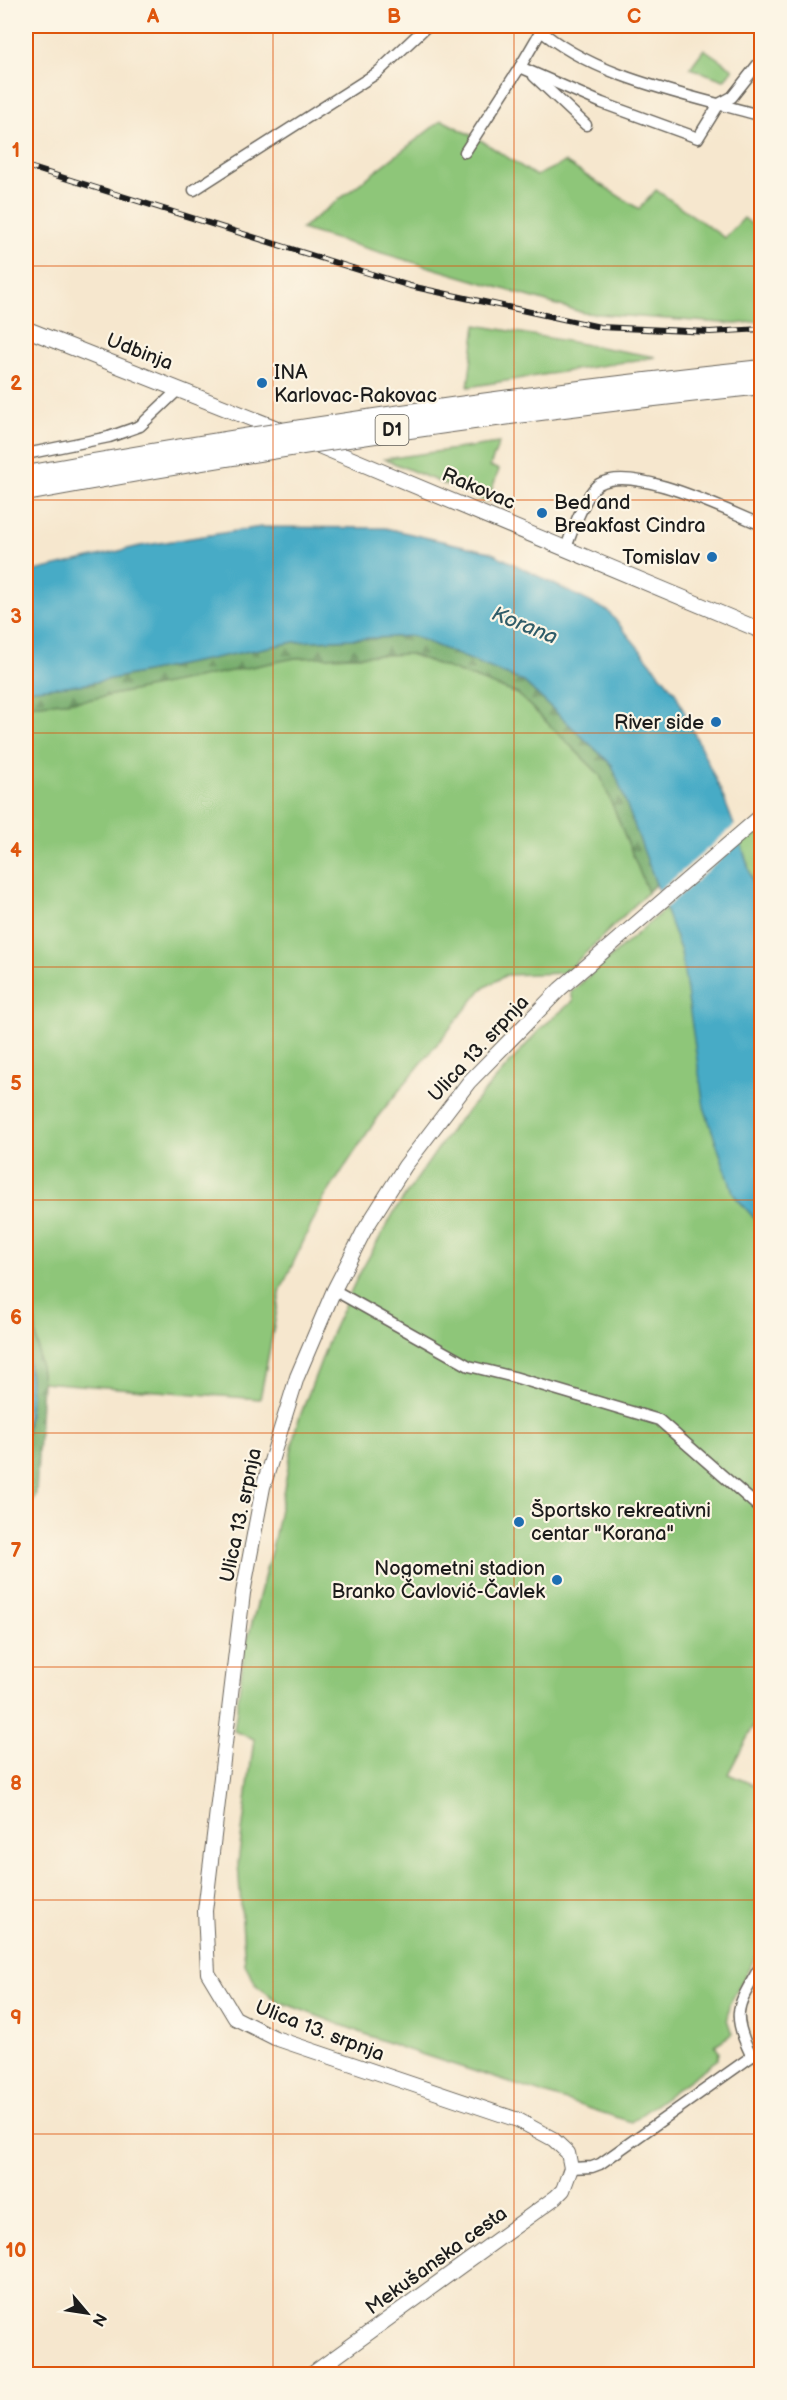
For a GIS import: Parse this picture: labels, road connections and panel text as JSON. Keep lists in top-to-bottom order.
{
  "streets": {
    "highway": ["D1"],
    "main road": ["Udbinja", "Rakovac"],
    "street": ["Ulica 13. srpnja", "Mekušanska cesta"]
  },
  "crossings": [
    ["Udbinja", "Rakovac"],
    ["Ulica 13. srpnja", "Mekušanska cesta"]
  ],
  "water": ["Korana"],
  "places": [
    "INA Karlovac-Rakovac",
    "Bed and Breakfast Cindra",
    "Tomislav",
    "River side",
    "Športsko rekreativni centar \"Korana\"",
    "Nogometni stadion Branko Čavlović-Čavlek"
  ],
  "north": "bottom right",
  "grid": {
    "columns": ["A", "B", "C"],
    "rows": [
      "1",
      "2",
      "3",
      "4",
      "5",
      "6",
      "7",
      "8",
      "9",
      "10"
    ]
  }
}
